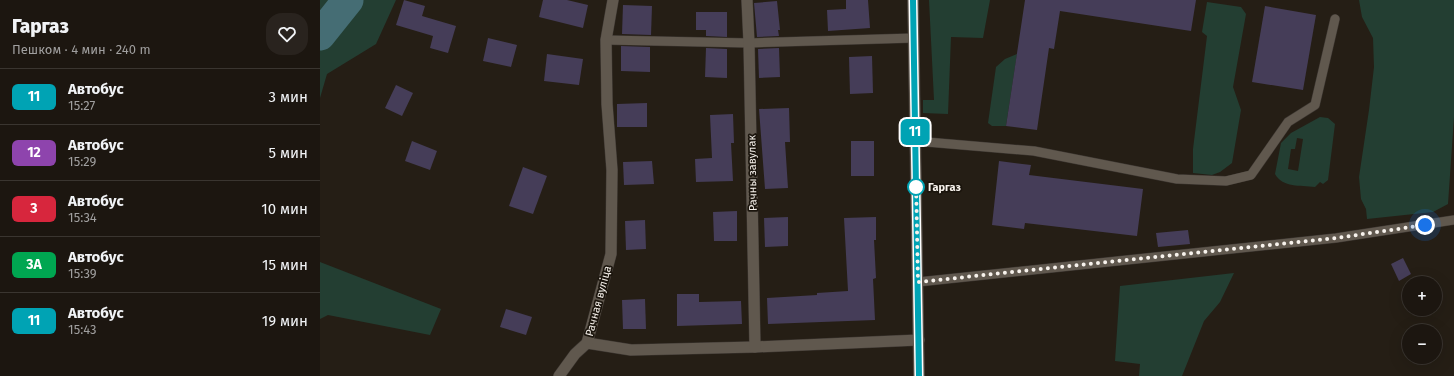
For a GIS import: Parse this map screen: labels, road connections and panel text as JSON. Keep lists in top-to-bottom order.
{
  "streets": {
    "street": ["Рачны завулак", "Рачная вуліца"]
  },
  "crossings": [
    ["Рачны завулак", "Рачная вуліца"]
  ],
  "places": ["Гаргаз"],
  "lines": ["bus line 11"],
  "page": {
    "heading": ["Гаргаз", "Пешком · 4 мин · 240 m"],
    "on_map": "11",
    "list": [
      {
        "mark": "11",
        "name": "Автобус",
        "note": "15:27",
        "value": "3 мин"
      },
      {
        "mark": "12",
        "name": "Автобус",
        "note": "15:29",
        "value": "5 мин"
      },
      {
        "mark": "3",
        "name": "Автобус",
        "note": "15:34",
        "value": "10 мин"
      },
      {
        "mark": "3А",
        "name": "Автобус",
        "note": "15:39",
        "value": "15 мин"
      },
      {
        "mark": "11",
        "name": "Автобус",
        "note": "15:43",
        "value": "19 мин"
      }
    ],
    "map_buttons": ["+", "−"]
  }
}
